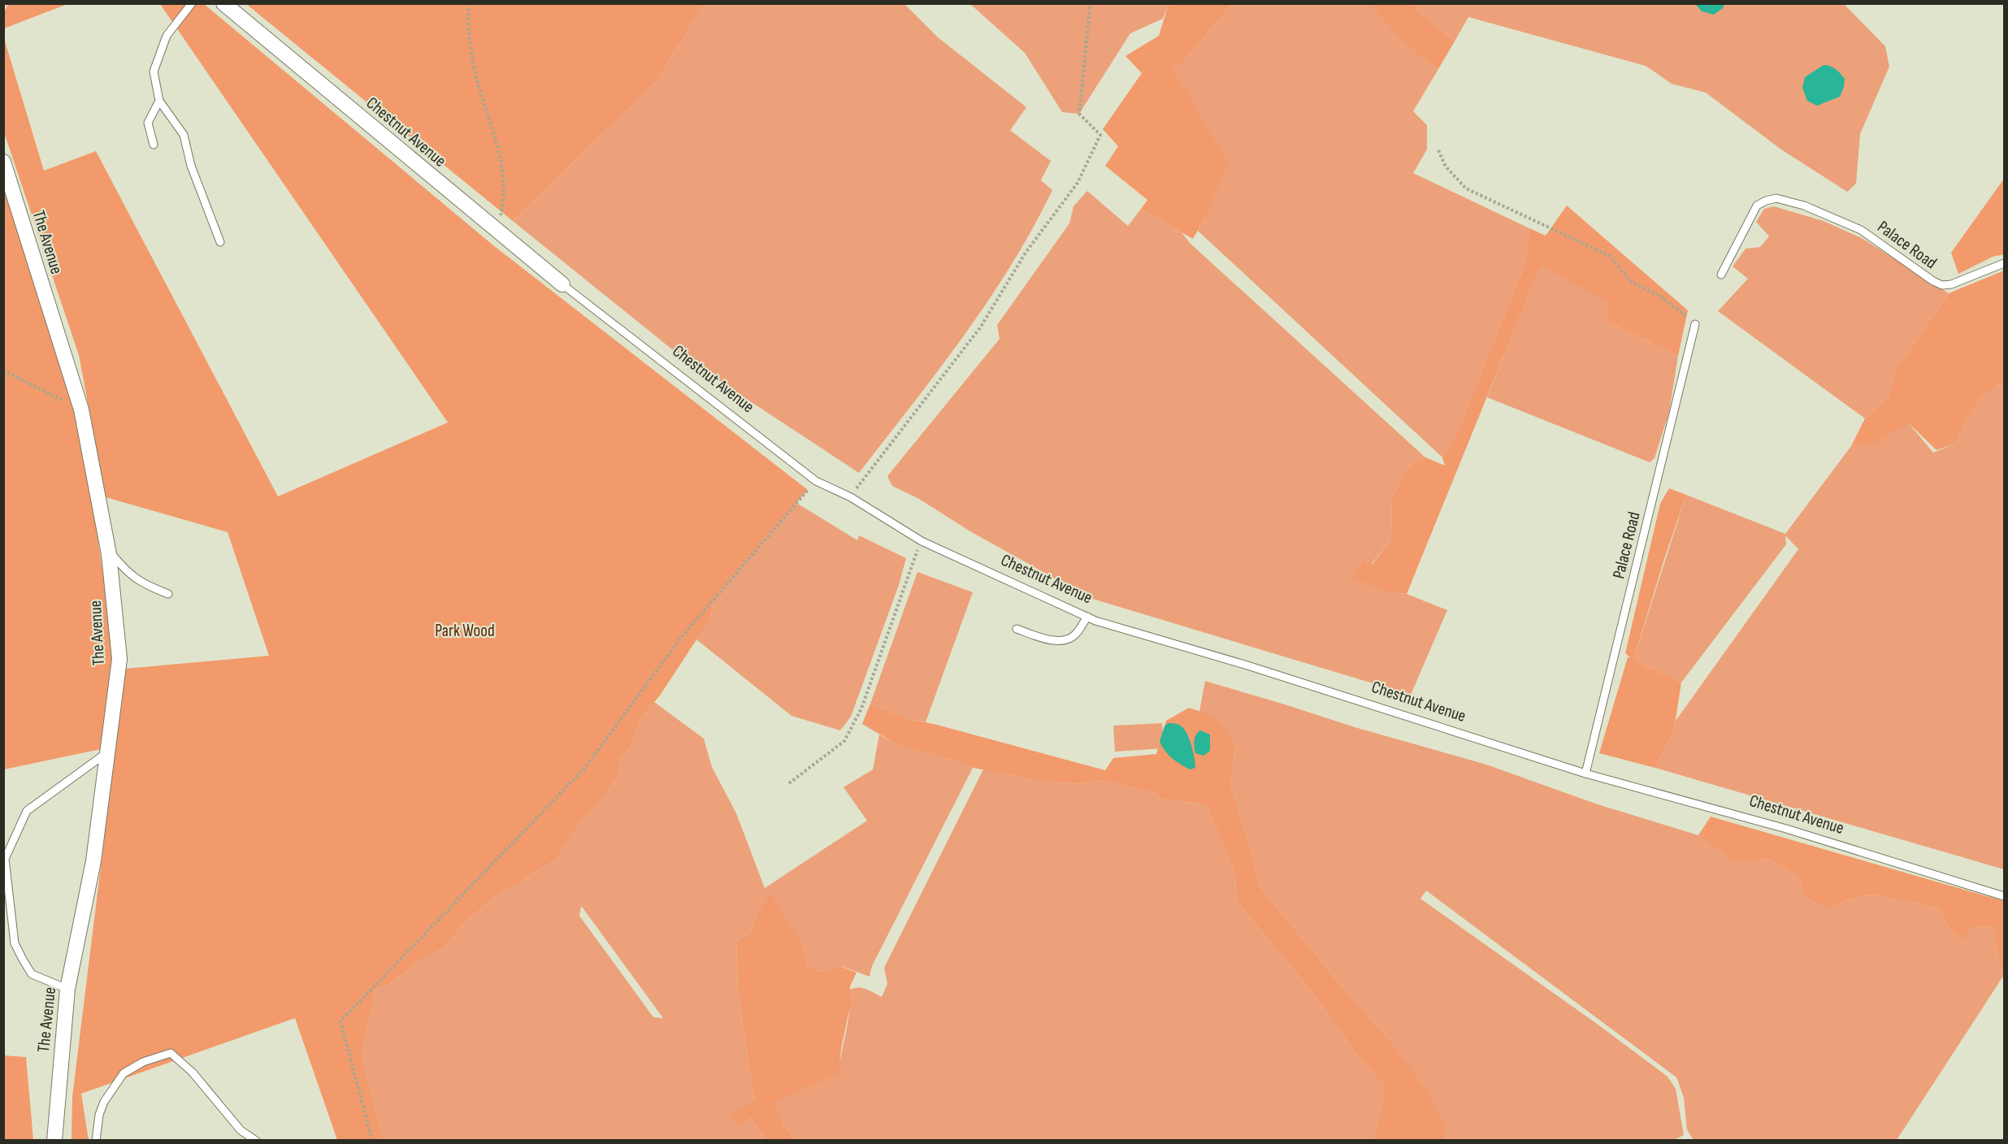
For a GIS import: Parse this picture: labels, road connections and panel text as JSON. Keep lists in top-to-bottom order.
{
  "streets": {
    "street": ["Chestnut Avenue", "The Avenue"],
    "lane": ["Palace Road"]
  },
  "crossings": [
    ["Chestnut Avenue", "Palace Road"]
  ],
  "parks": ["Park Wood"]
}
